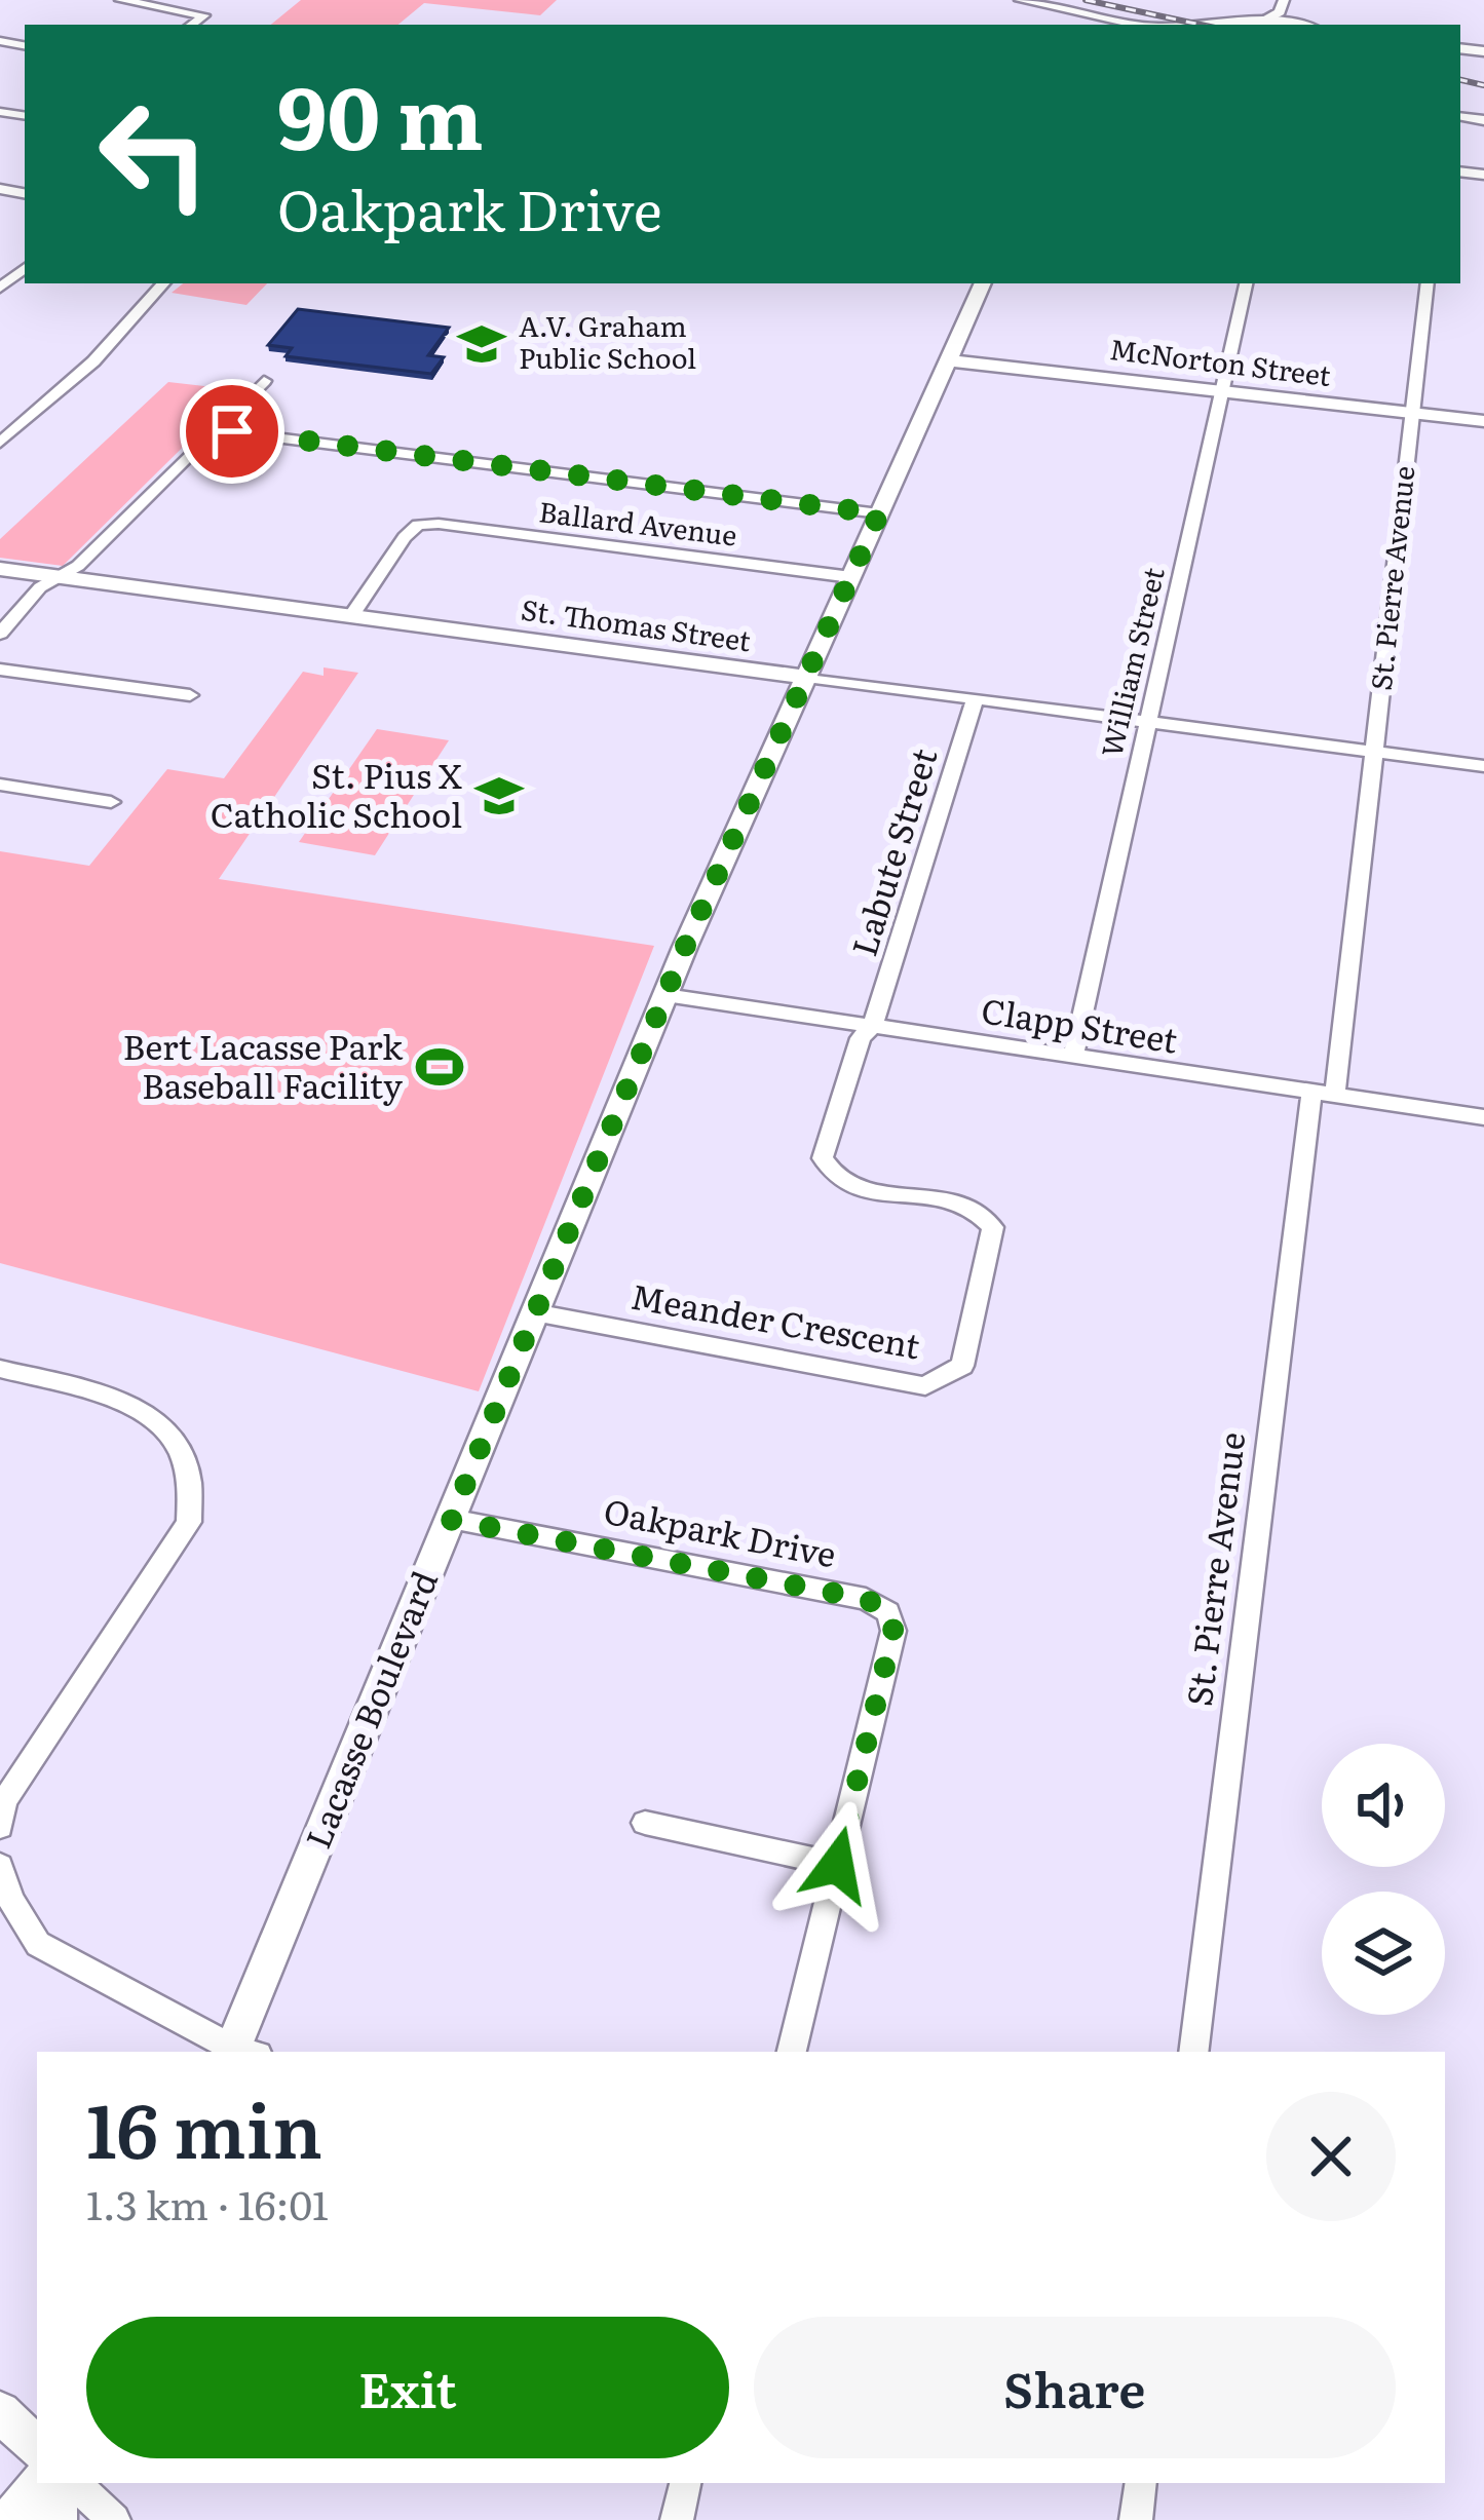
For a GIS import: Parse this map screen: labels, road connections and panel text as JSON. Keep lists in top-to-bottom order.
{
  "streets": {
    "street": [
      "McNorton Street",
      "Ballard Avenue",
      "St. Pierre Avenue",
      "St. Thomas Street",
      "William Street",
      "Labute Street",
      "Clapp Street",
      "Meander Crescent",
      "Oakpark Drive",
      "Lacasse Boulevard"
    ]
  },
  "crossings": [
    ["McNorton Street", "St. Pierre Avenue"],
    ["McNorton Street", "William Street"],
    ["McNorton Street", "Lacasse Boulevard"],
    ["Ballard Avenue", "St. Thomas Street"],
    ["Ballard Avenue", "Lacasse Boulevard"],
    ["St. Pierre Avenue", "St. Thomas Street"],
    ["St. Pierre Avenue", "Clapp Street"],
    ["St. Thomas Street", "William Street"],
    ["St. Thomas Street", "Labute Street"],
    ["St. Thomas Street", "Lacasse Boulevard"],
    ["William Street", "Clapp Street"],
    ["Labute Street", "Clapp Street"],
    ["Labute Street", "Meander Crescent"],
    ["Clapp Street", "Meander Crescent"],
    ["Clapp Street", "Lacasse Boulevard"],
    ["Meander Crescent", "Lacasse Boulevard"],
    ["Oakpark Drive", "Lacasse Boulevard"]
  ],
  "places": {
    "school or university": ["A.V. Graham Public School", "St. Pius X Catholic School"],
    "sports": ["Bert Lacasse Park Baseball Facility"]
  },
  "page": {
    "turn": ["90 m", "Oakpark Drive"],
    "heading": ["16 min", "1.3 km · 16:01"],
    "buttons": ["Exit", "Share"]
  }
}
